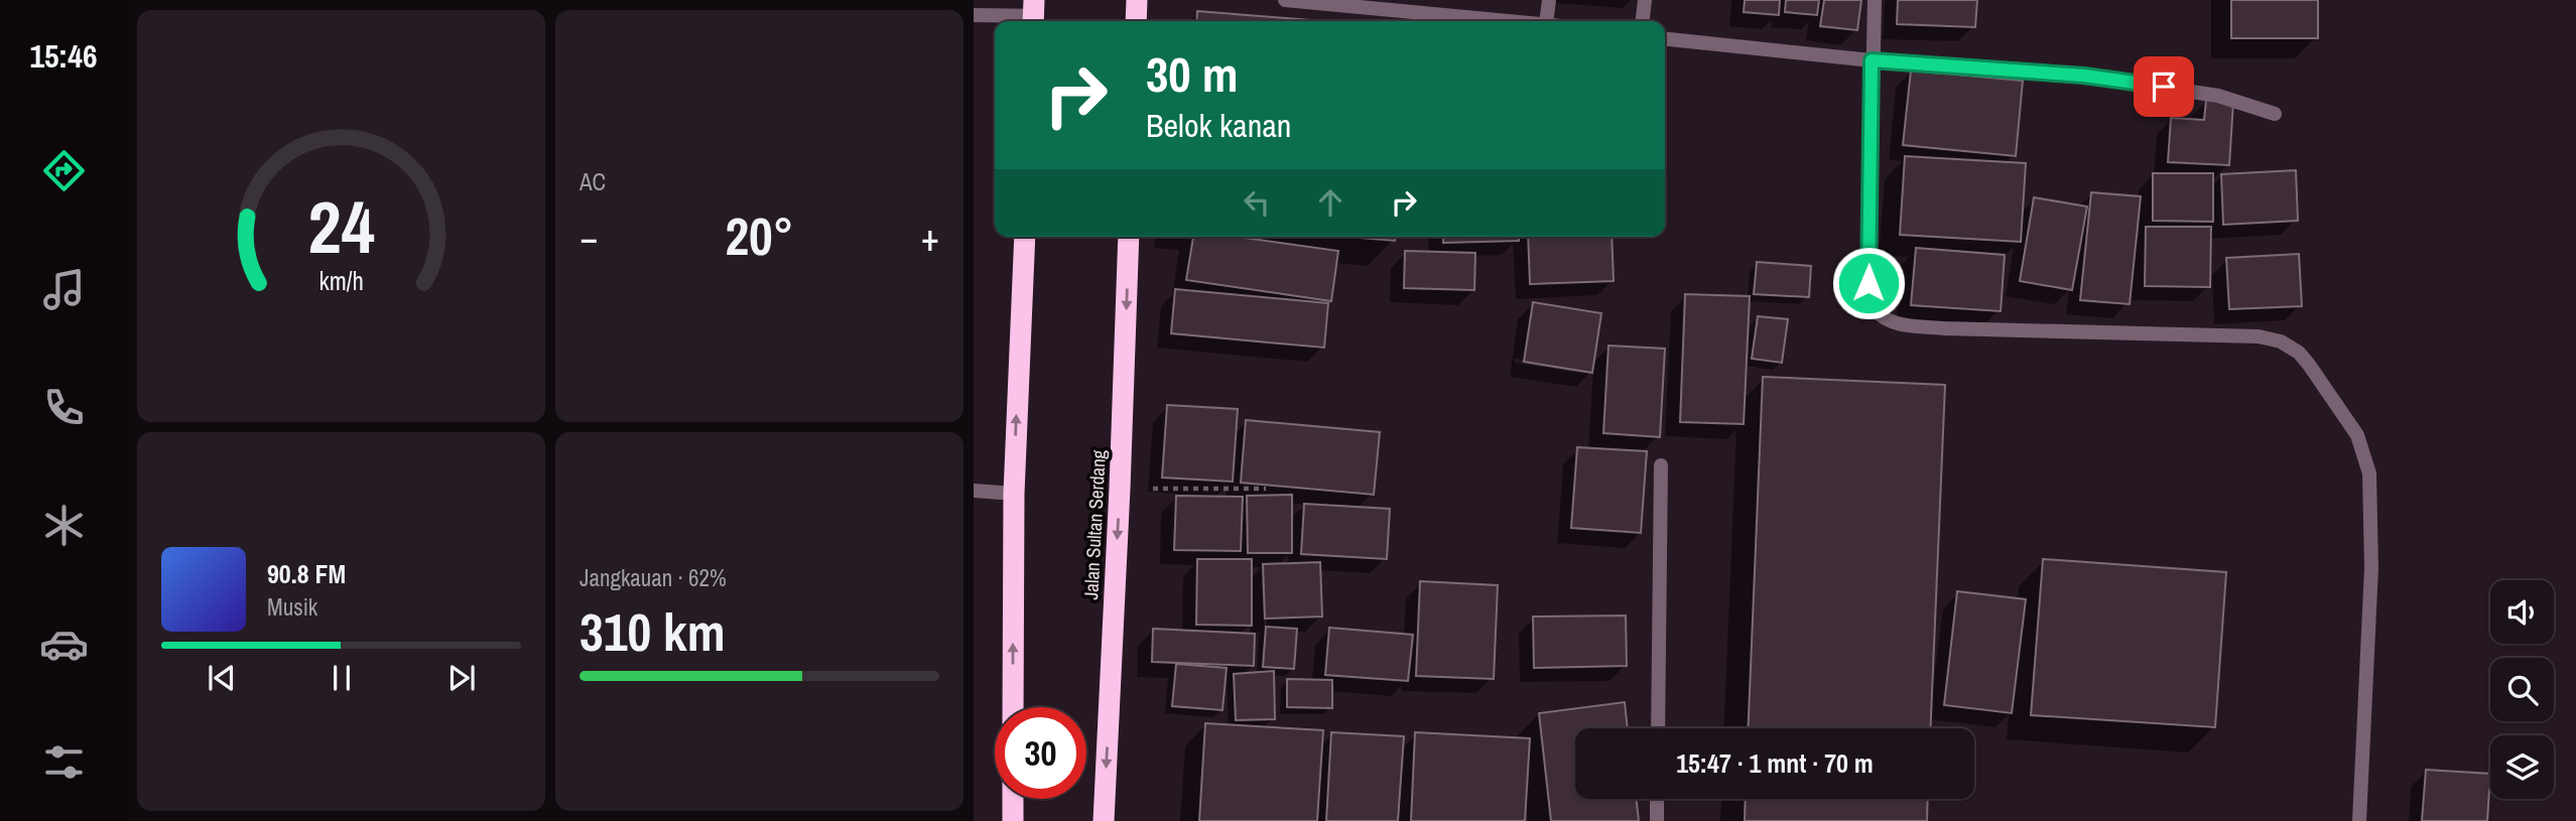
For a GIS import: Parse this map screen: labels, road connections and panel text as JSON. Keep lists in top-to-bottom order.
{
  "streets": {
    "highway": ["Jalan Sultan Serdang"]
  },
  "page": {
    "tabs": "15:46",
    "tile": [
      "AC",
      ["Jangkauan · 62%", "310 km"]
    ],
    "turn": ["30 m", "Belok kanan"],
    "heat": ["−", "20°", "+"],
    "song": ["90.8 FM", "Musik"],
    "limit": "30",
    "trip": "15:47 · 1 mnt · 70 m",
    "gauge": ["24", "km/h"]
  }
}
